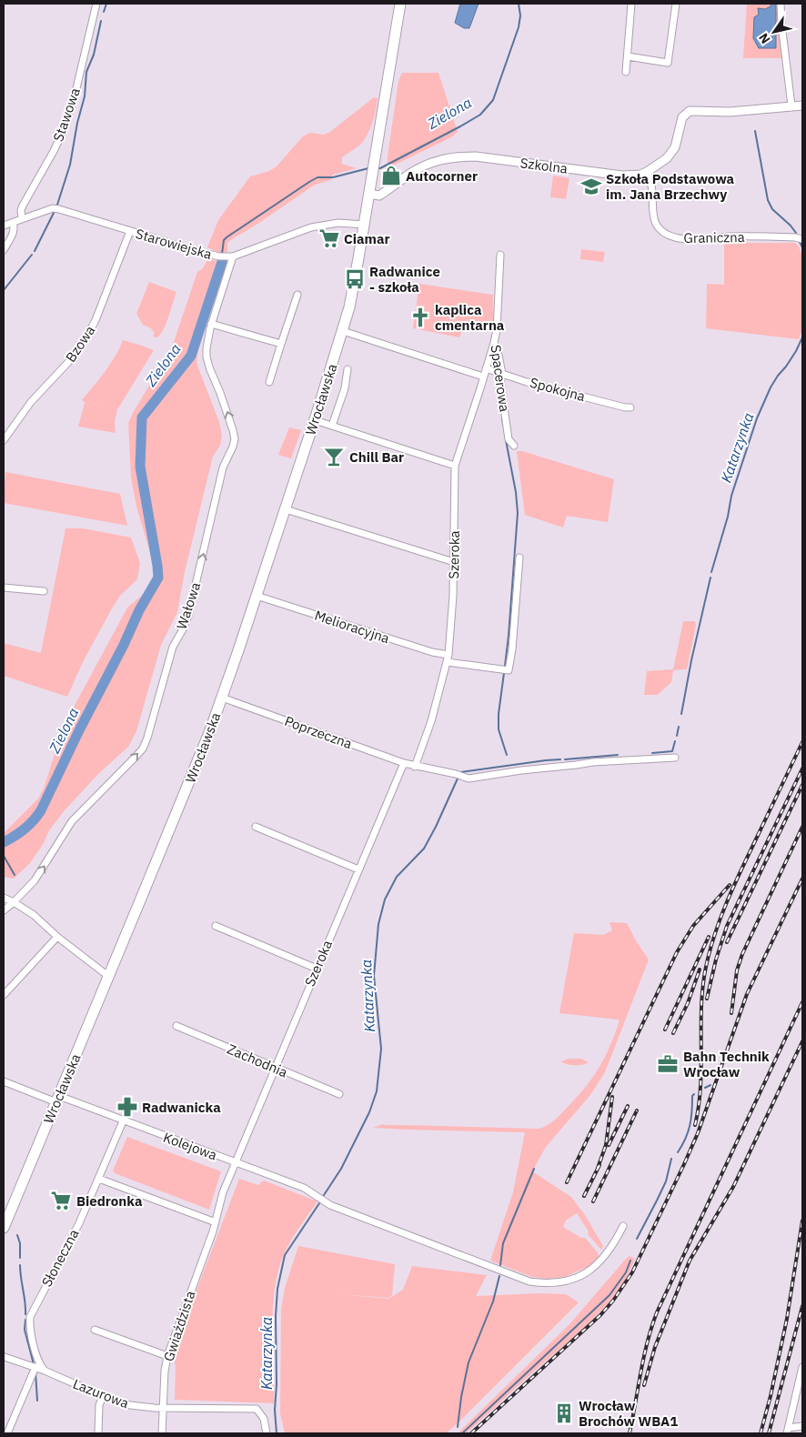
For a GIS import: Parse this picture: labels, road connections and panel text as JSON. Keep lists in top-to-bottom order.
{
  "streets": {
    "main road": ["Wrocławska"],
    "street": [
      "Stawowa",
      "Szkolna",
      "Graniczna",
      "Starowiejska",
      "Bzowa",
      "Spacerowa",
      "Spokojna",
      "Szeroka",
      "Wałowa",
      "Melioracyjna",
      "Poprzeczna",
      "Zachodnia",
      "Kolejowa",
      "Słoneczna",
      "Gwiaździsta",
      "Lazurowa"
    ]
  },
  "crossings": [
    ["Stawowa", "Starowiejska"],
    ["Szkolna", "Graniczna"],
    ["Szkolna", "Wrocławska"],
    ["Starowiejska", "Bzowa"],
    ["Starowiejska", "Wrocławska"],
    ["Starowiejska", "Wałowa"],
    ["Spacerowa", "Spokojna"],
    ["Spacerowa", "Szeroka"],
    ["Spokojna", "Szeroka"],
    ["Wrocławska", "Melioracyjna"],
    ["Wrocławska", "Poprzeczna"],
    ["Wrocławska", "Kolejowa"],
    ["Szeroka", "Melioracyjna"],
    ["Szeroka", "Poprzeczna"],
    ["Szeroka", "Zachodnia"],
    ["Szeroka", "Kolejowa"],
    ["Szeroka", "Gwiaździsta"],
    ["Kolejowa", "Słoneczna"],
    ["Kolejowa", "Gwiaździsta"],
    ["Słoneczna", "Lazurowa"],
    ["Gwiaździsta", "Lazurowa"]
  ],
  "one_way": ["Wałowa"],
  "water": ["Zielona", "Katarzynka"],
  "places": {
    "shop": ["Autocorner"],
    "school or university": ["Szkoła Podstawowa im. Jana Brzechwy"],
    "supermarket": ["Ciamar", "Biedronka"],
    "bus stop": ["Radwanice - szkoła"],
    "church": ["kaplica cmentarna"],
    "bar": ["Chill Bar"],
    "office": ["Bahn Technik Wrocław"],
    "pharmacy": ["Radwanicka"],
    "building": ["Wrocław Brochów WBA1"]
  },
  "north": "bottom left"
}
